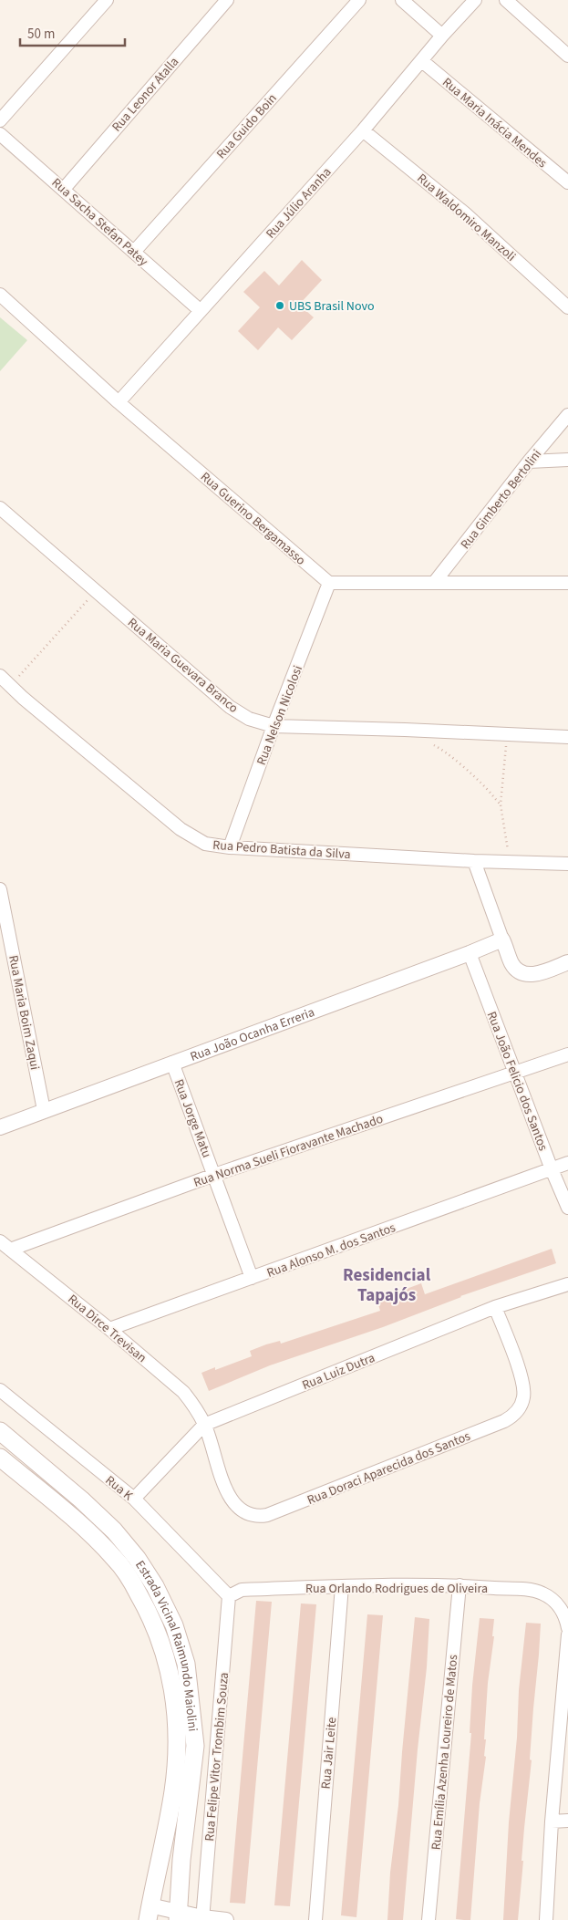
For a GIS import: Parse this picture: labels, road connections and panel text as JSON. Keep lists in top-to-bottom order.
{
  "streets": {
    "main road": ["Estrada Vicinal Raimundo Maiolini"],
    "street": [
      "Rua Leonor Atalla",
      "Rua Maria Inácia Mendes",
      "Rua Guido Boin",
      "Rua Júlio Aranha",
      "Rua Waldomiro Manzoli",
      "Rua Sacha Stefan Patey",
      "Rua Gimberto Bertolini",
      "Rua Guerino Bergamasso",
      "Rua Maria Guevara Branco",
      "Rua Nelson Nicolosi",
      "Rua Pedro Batista da Silva",
      "Rua Maria Boim Zaqui",
      "Rua João Ocanha Erreria",
      "Rua João Felicio dos Santos",
      "Rua Jorge Matu",
      "Rua Norma Sueli Fioravante Machado",
      "Rua Alonso M. dos Santos",
      "Rua Dirce Trevisan",
      "Rua Luiz Dutra",
      "Rua Doraci Aparecida dos Santos",
      "Rua K",
      "Rua Orlando Rodrigues de Oliveira",
      "Rua Emília Azenha Loureiro de Matos",
      "Rua Jair Leite",
      "Rua Felipe Vitor Trombim Souza"
    ]
  },
  "crossings": [
    ["Rua Leonor Atalla", "Rua Sacha Stefan Patey"],
    ["Rua Maria Inácia Mendes", "Rua Júlio Aranha"],
    ["Rua Guido Boin", "Rua Sacha Stefan Patey"],
    ["Rua Júlio Aranha", "Rua Waldomiro Manzoli"],
    ["Rua Júlio Aranha", "Rua Sacha Stefan Patey"],
    ["Rua Júlio Aranha", "Rua Guerino Bergamasso"],
    ["Rua Guerino Bergamasso", "Rua Nelson Nicolosi"],
    ["Rua Maria Guevara Branco", "Rua Nelson Nicolosi"],
    ["Rua Nelson Nicolosi", "Rua Pedro Batista da Silva"],
    ["Rua Maria Boim Zaqui", "Rua João Ocanha Erreria"],
    ["Rua João Ocanha Erreria", "Rua João Felicio dos Santos"],
    ["Rua João Ocanha Erreria", "Rua Jorge Matu"],
    ["Rua João Felicio dos Santos", "Rua Norma Sueli Fioravante Machado"],
    ["Rua João Felicio dos Santos", "Rua Alonso M. dos Santos"],
    ["Rua Jorge Matu", "Rua Norma Sueli Fioravante Machado"],
    ["Rua Jorge Matu", "Rua Alonso M. dos Santos"],
    ["Rua Norma Sueli Fioravante Machado", "Rua Dirce Trevisan"],
    ["Rua Alonso M. dos Santos", "Rua Dirce Trevisan"],
    ["Rua Dirce Trevisan", "Rua Luiz Dutra"],
    ["Rua Dirce Trevisan", "Rua Doraci Aparecida dos Santos"],
    ["Rua Luiz Dutra", "Rua Doraci Aparecida dos Santos"],
    ["Rua Luiz Dutra", "Rua K"],
    ["Rua K", "Rua Orlando Rodrigues de Oliveira"],
    ["Rua K", "Rua Felipe Vitor Trombim Souza"],
    ["Rua Orlando Rodrigues de Oliveira", "Rua Emília Azenha Loureiro de Matos"],
    ["Rua Orlando Rodrigues de Oliveira", "Rua Jair Leite"],
    ["Rua Orlando Rodrigues de Oliveira", "Rua Felipe Vitor Trombim Souza"]
  ],
  "districts": ["Residencial Tapajós"],
  "places": ["UBS Brasil Novo"],
  "scale_bar": "50 m"
}
